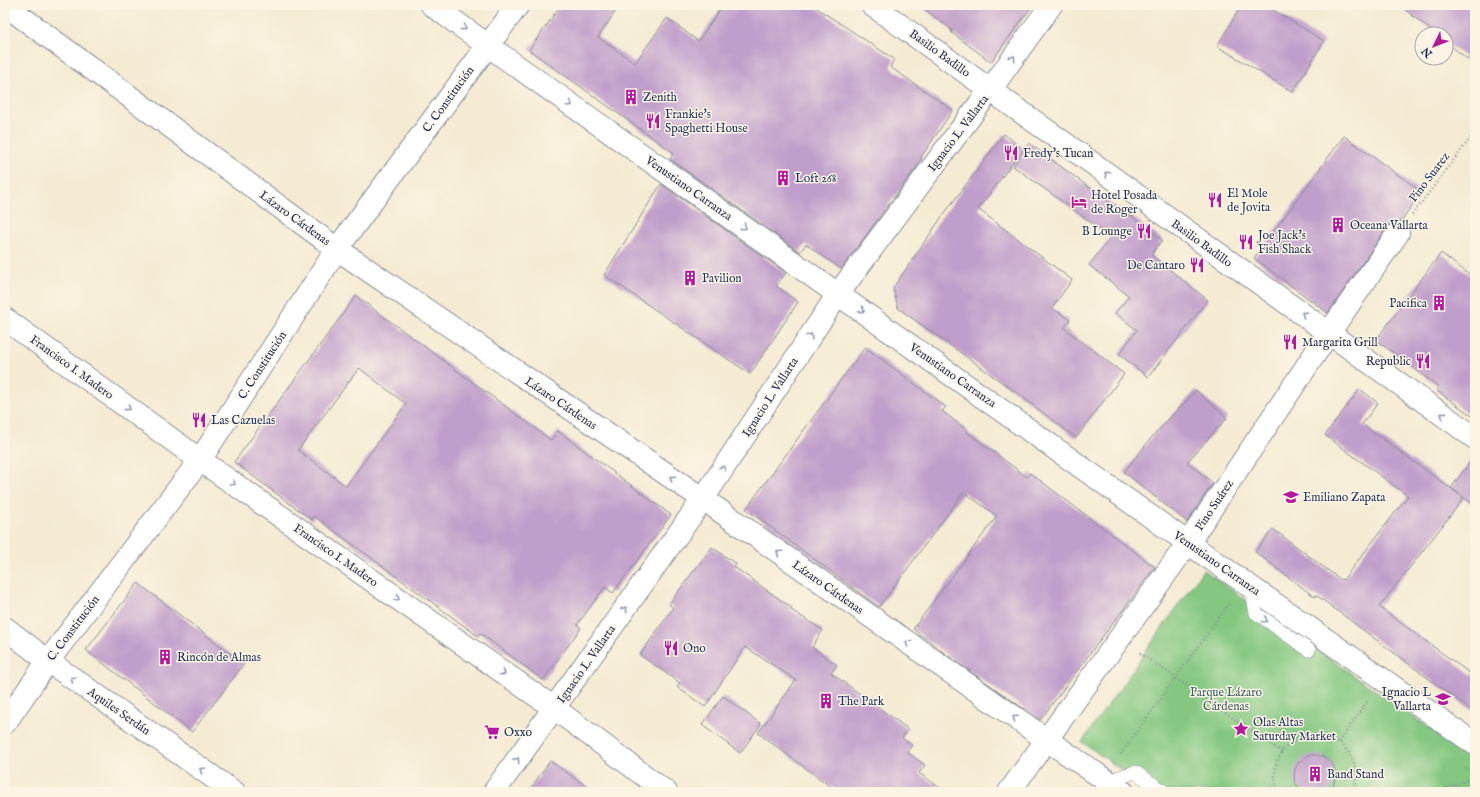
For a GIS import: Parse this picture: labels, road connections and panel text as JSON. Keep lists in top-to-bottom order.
{
  "streets": {
    "street": [
      "Basilio Badillo",
      "C. Constitución",
      "Ignacio L. Vallarta",
      "Venustiano Carranza",
      "Lázaro Cárdenas",
      "Francisco I. Madero",
      "Pino Suárez",
      "Aquiles Serdán"
    ],
    "path": ["Pino Suarez"]
  },
  "crossings": [
    ["Basilio Badillo", "Ignacio L. Vallarta"],
    ["Basilio Badillo", "Pino Suárez"],
    ["C. Constitución", "Venustiano Carranza"],
    ["C. Constitución", "Lázaro Cárdenas"],
    ["C. Constitución", "Francisco I. Madero"],
    ["C. Constitución", "Aquiles Serdán"],
    ["Ignacio L. Vallarta", "Venustiano Carranza"],
    ["Ignacio L. Vallarta", "Lázaro Cárdenas"],
    ["Ignacio L. Vallarta", "Francisco I. Madero"],
    ["Pino Suarez", "Pino Suárez"],
    ["Venustiano Carranza", "Pino Suárez"],
    ["Lázaro Cárdenas", "Pino Suárez"]
  ],
  "one_way": [
    "Basilio Badillo",
    "Ignacio L. Vallarta",
    "Venustiano Carranza",
    "Lázaro Cárdenas",
    "Francisco I. Madero",
    "Aquiles Serdán"
  ],
  "parks": ["Parque Lázaro Cárdenas"],
  "places": {
    "building": [
      "Zenith",
      "Loft 268",
      "Oceana Vallarta",
      "Pavilion",
      "Pacifica",
      "Rincón de Almas",
      "The Park",
      "Band Stand"
    ],
    "restaurant": [
      "Frankie's Spaghetti House",
      "Fredy's Tucan",
      "El Mole de Jovita",
      "B Lounge",
      "Joe Jack's Fish Shack",
      "De Cantaro",
      "Margarita Grill",
      "Republic",
      "Las Cazuelas",
      "Ono"
    ],
    "hotel": ["Hotel Posada de Roger"],
    "school or university": ["Emiliano Zapata", "Ignacio L Vallarta"],
    "place": ["Olas Altas Saturday Market"],
    "supermarket": ["Oxxo"]
  },
  "north": "bottom left"
}
